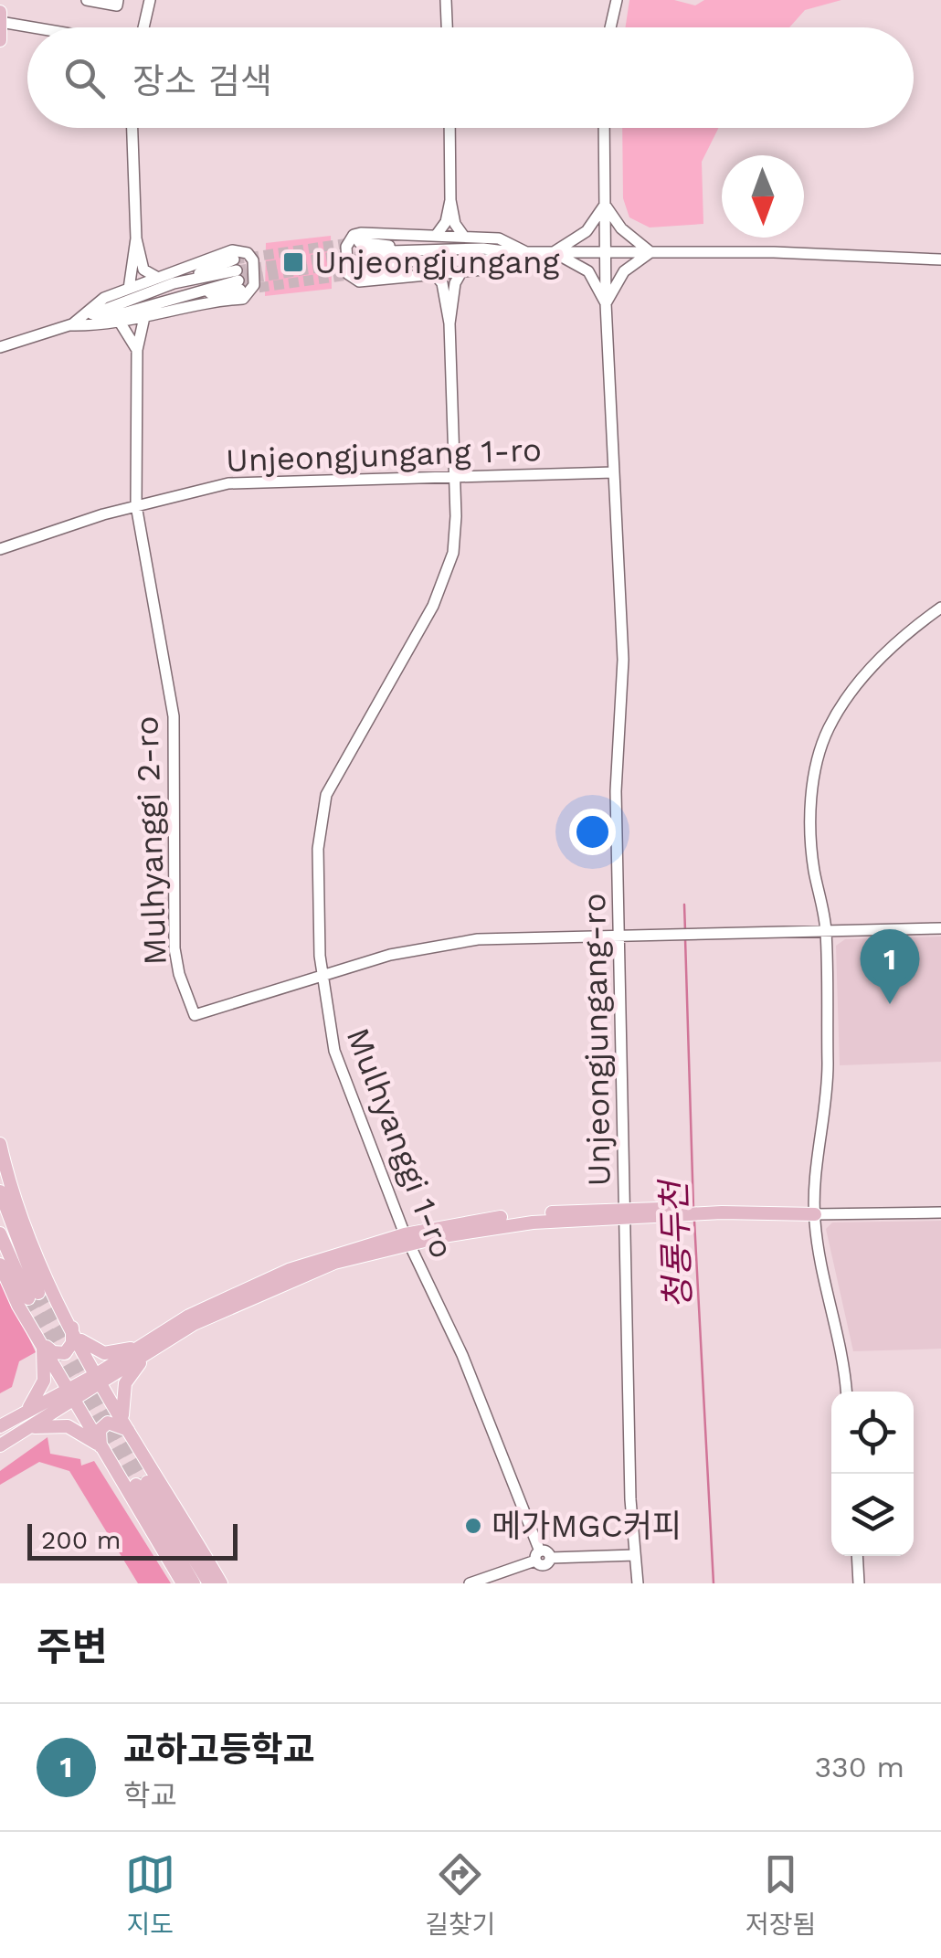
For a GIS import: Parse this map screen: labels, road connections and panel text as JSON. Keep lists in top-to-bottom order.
{
  "streets": {
    "street": [
      "Unjeongjungang 1-ro",
      "Mulhyanggi 2-ro",
      "Unjeongjungang-ro",
      "Mulhyanggi 1-ro"
    ]
  },
  "crossings": [
    ["Unjeongjungang 1-ro", "Mulhyanggi 2-ro"],
    ["Unjeongjungang 1-ro", "Unjeongjungang-ro"],
    ["Unjeongjungang 1-ro", "Mulhyanggi 1-ro"],
    ["Mulhyanggi 2-ro", "Unjeongjungang-ro"],
    ["Mulhyanggi 2-ro", "Mulhyanggi 1-ro"]
  ],
  "water": ["청룡두천"],
  "places": {
    "transit": ["Unjeongjungang"],
    "other": ["메가MGC커피"]
  },
  "scale_bar": "200 m",
  "north": "bottom",
  "page": {
    "search": "장소 검색",
    "pins": "1",
    "scale": "200 m",
    "heading": "주변",
    "list": [
      {
        "mark": "1",
        "name": "교하고등학교",
        "note": "학교",
        "value": "330 m"
      }
    ],
    "nav": ["지도", "길찾기", "저장됨"]
  }
}
